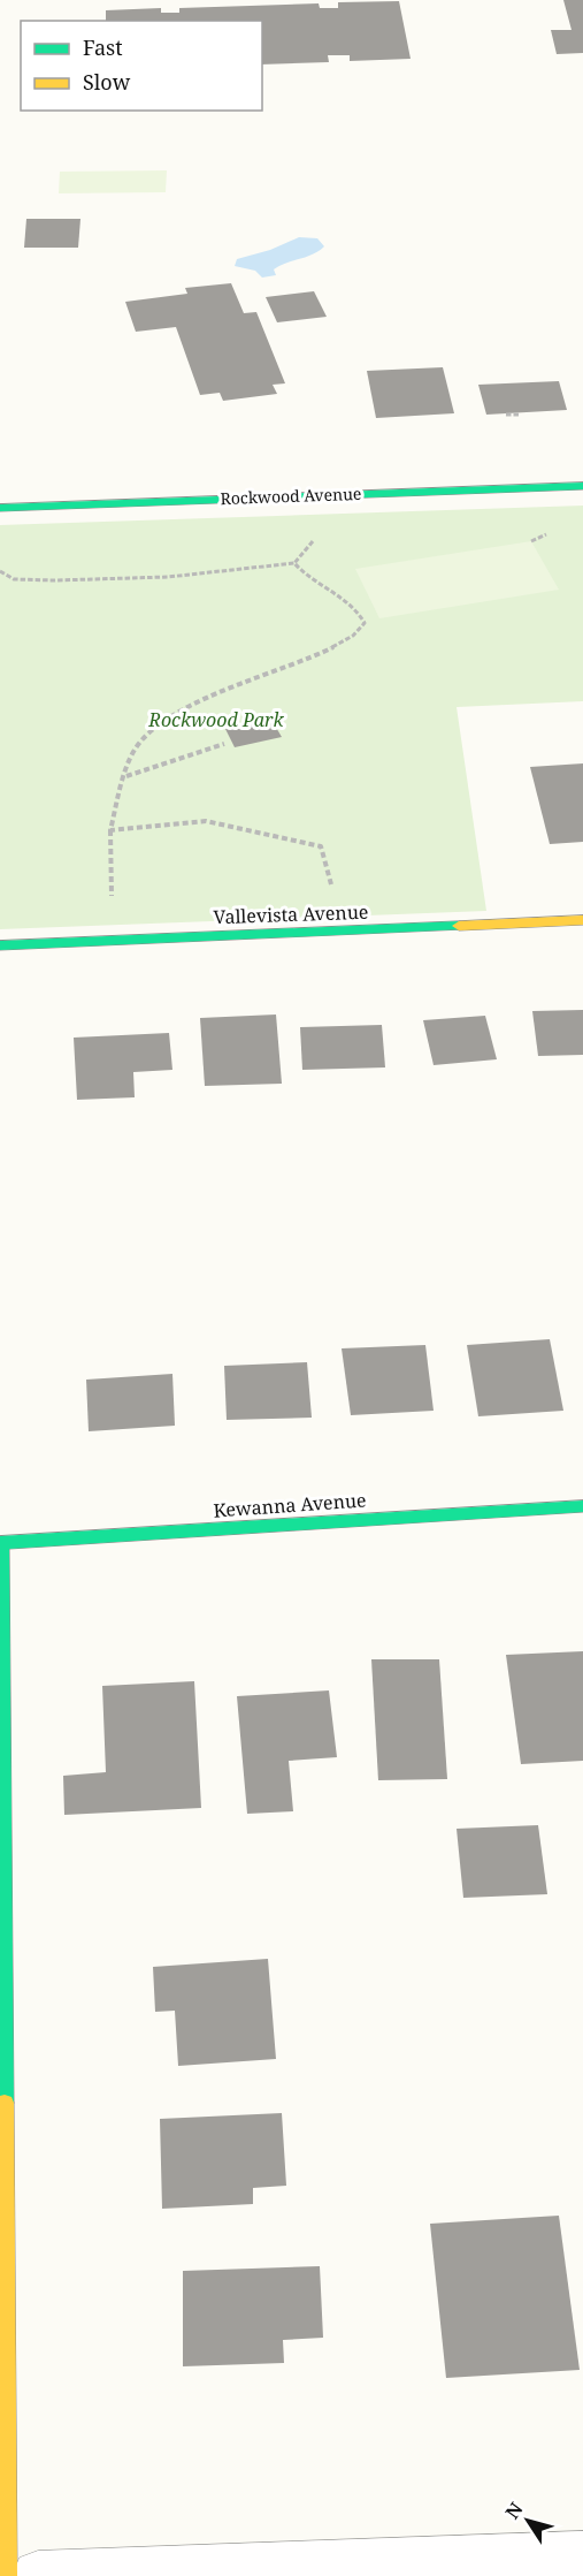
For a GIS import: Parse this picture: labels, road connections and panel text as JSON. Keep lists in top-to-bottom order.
{
  "streets": {
    "street": ["Rockwood Avenue", "Vallevista Avenue", "Kewanna Avenue"]
  },
  "parks": ["Rockwood Park"],
  "legend": ["Fast", "Slow"],
  "north": "top left"
}
